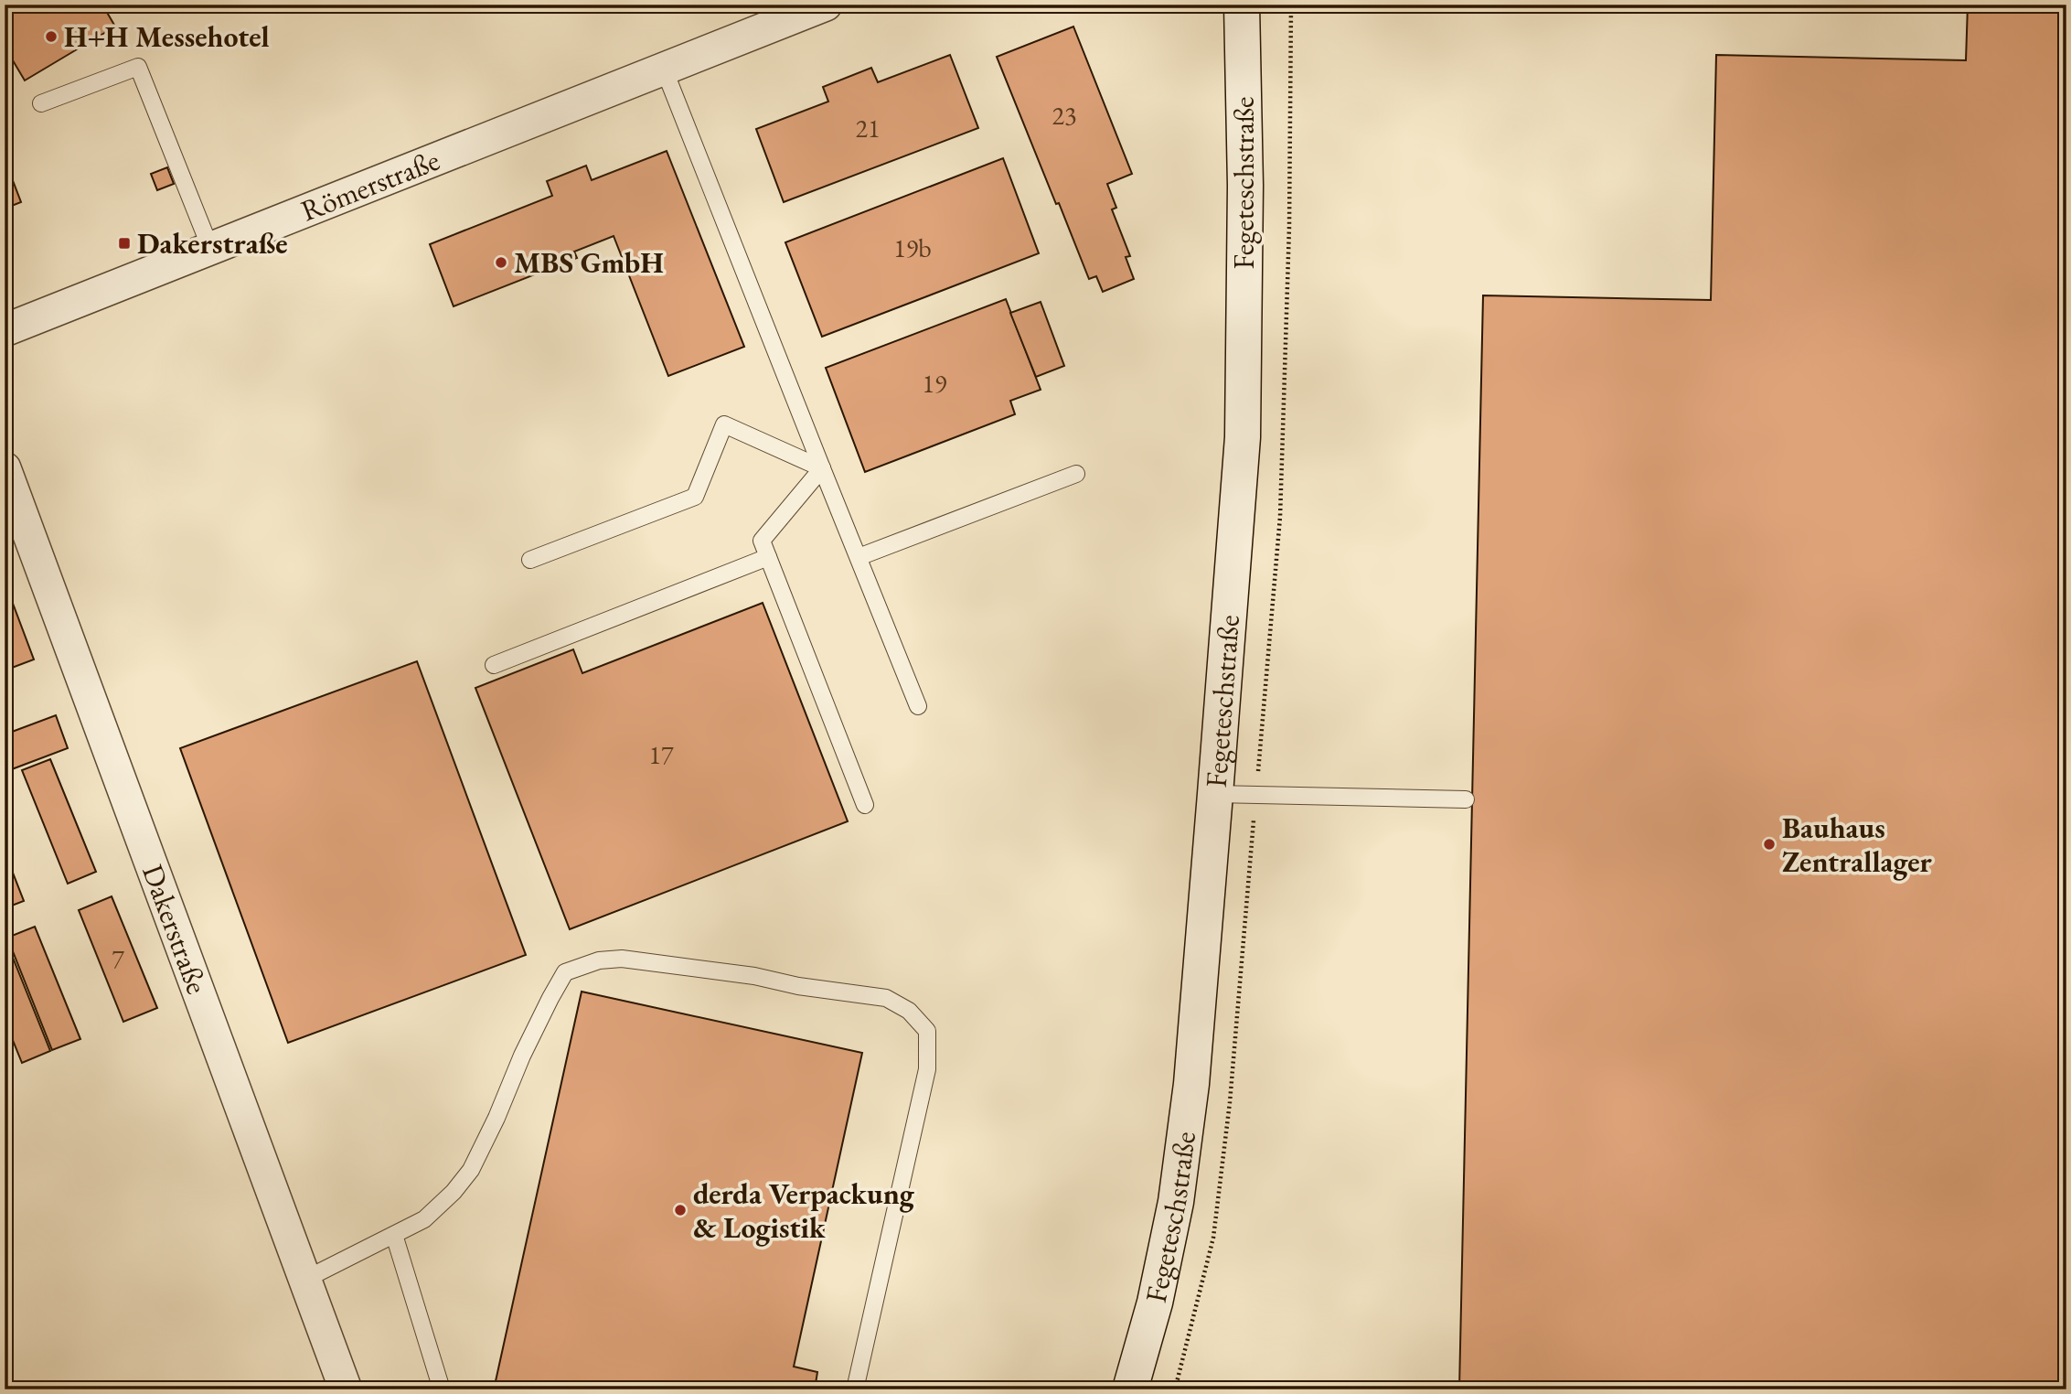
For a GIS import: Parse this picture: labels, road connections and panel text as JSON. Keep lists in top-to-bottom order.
{
  "streets": {
    "main road": ["Fegeteschstraße"],
    "street": ["Römerstraße", "Dakerstraße"]
  },
  "places": {
    "other": [
      "H+H Messehotel",
      "MBS GmbH",
      "Bauhaus Zentrallager",
      "derda Verpackung & Logistik"
    ],
    "transit": ["Dakerstraße"]
  },
  "house_numbers": [
    "23",
    "21",
    "19b",
    "19",
    "17",
    "7"
  ]
}
